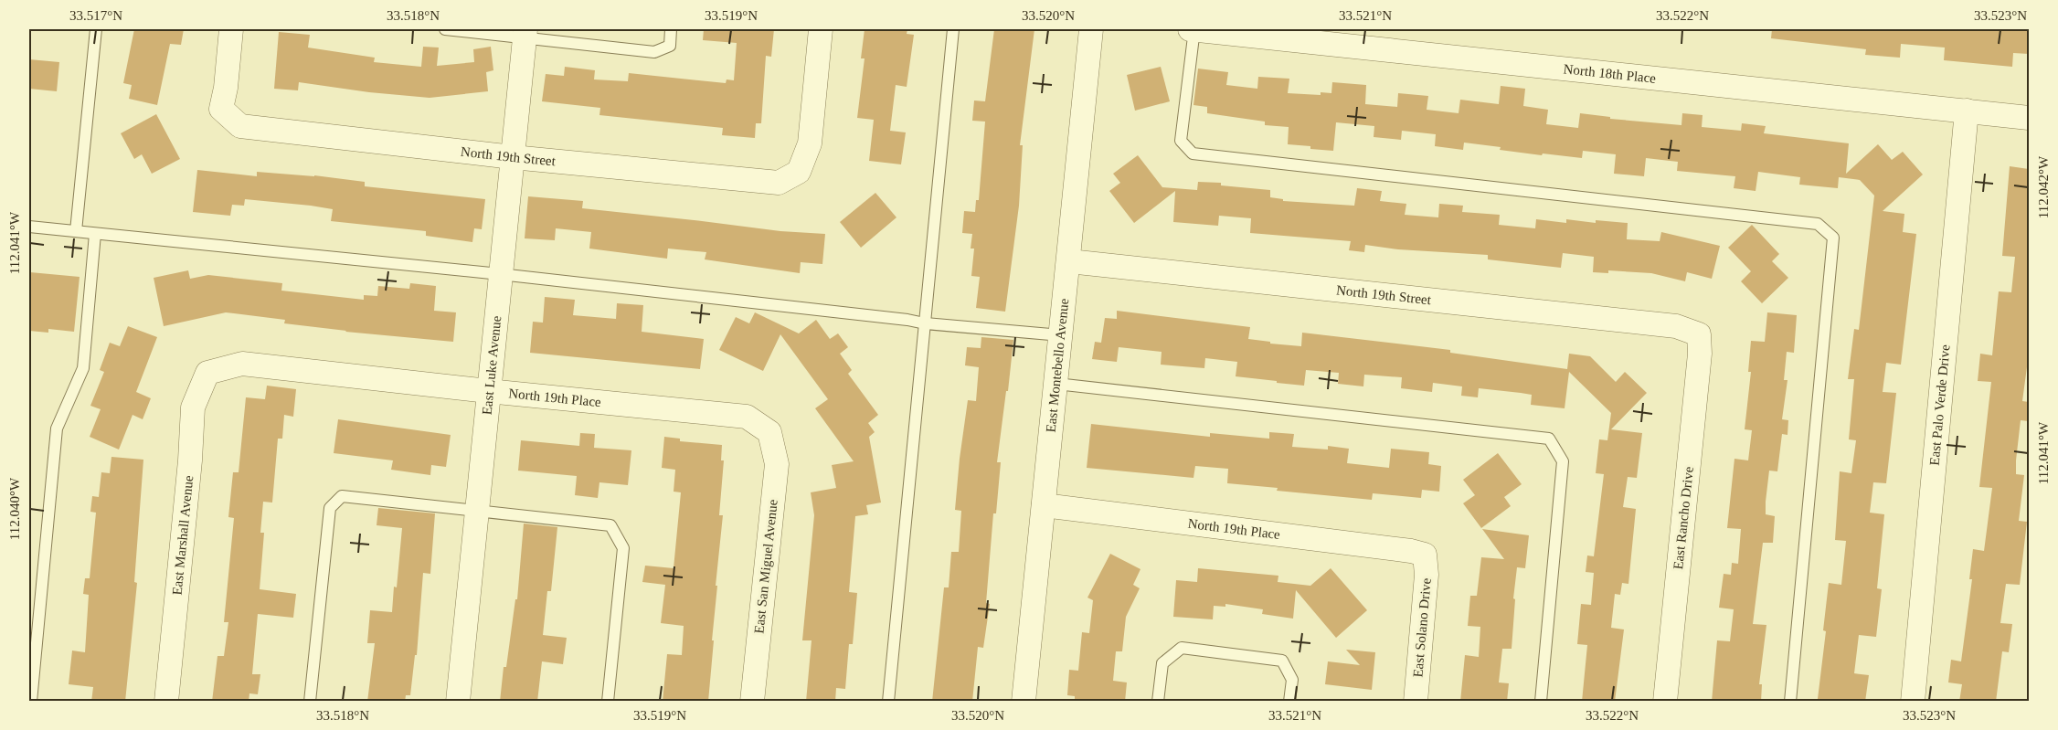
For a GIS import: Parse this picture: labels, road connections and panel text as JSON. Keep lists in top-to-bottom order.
{
  "streets": {
    "street": [
      "North 18th Place",
      "North 19th Street",
      "East Luke Avenue",
      "East Montebello Avenue",
      "North 19th Place",
      "East Palo Verde Drive",
      "East Rancho Drive",
      "East Marshall Avenue",
      "East San Miguel Avenue",
      "East Solano Drive"
    ]
  },
  "crossings": [
    ["North 18th Place", "East Palo Verde Drive"],
    ["North 19th Street", "East Luke Avenue"],
    ["North 19th Street", "East Montebello Avenue"],
    ["North 19th Street", "East Rancho Drive"],
    ["East Luke Avenue", "North 19th Place"],
    ["East Montebello Avenue", "North 19th Place"],
    ["North 19th Place", "East Marshall Avenue"],
    ["North 19th Place", "East San Miguel Avenue"],
    ["North 19th Place", "East Solano Drive"]
  ],
  "coordinates": [
    "33.517°N",
    "33.518°N",
    "33.519°N",
    "33.520°N",
    "33.521°N",
    "33.522°N",
    "33.523°N",
    "112.042°W",
    "112.041°W",
    "112.040°W"
  ]
}
